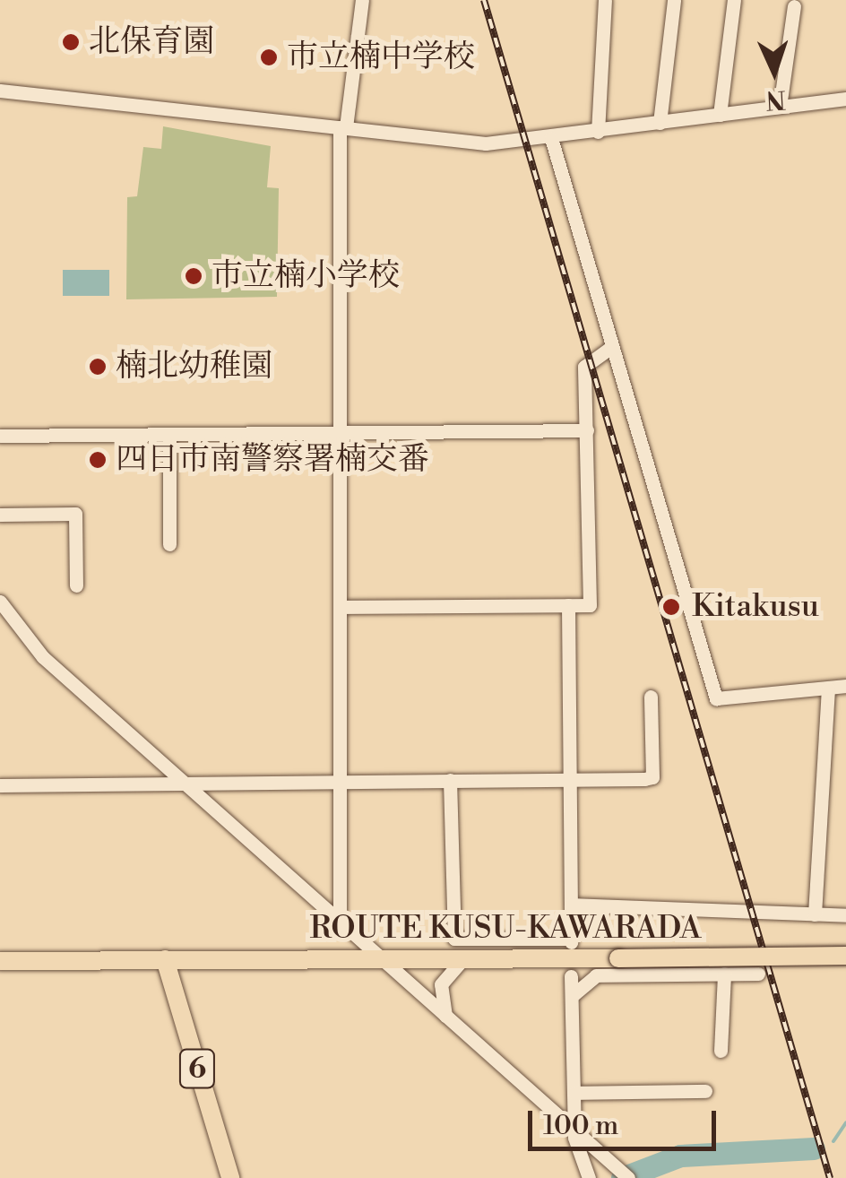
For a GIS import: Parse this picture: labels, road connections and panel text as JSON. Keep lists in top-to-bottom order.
{
  "streets": {
    "main road": ["ROUTE KUSU-KAWARADA", "6"]
  },
  "crossings": [
    ["ROUTE KUSU-KAWARADA", "6"]
  ],
  "places": [
    "北保育園",
    "市立楠中学校",
    "市立楠小学校",
    "楠北幼稚園",
    "四日市南警察署楠交番",
    "Kitakusu"
  ],
  "scale_bar": "100 m",
  "north": "bottom"
}
